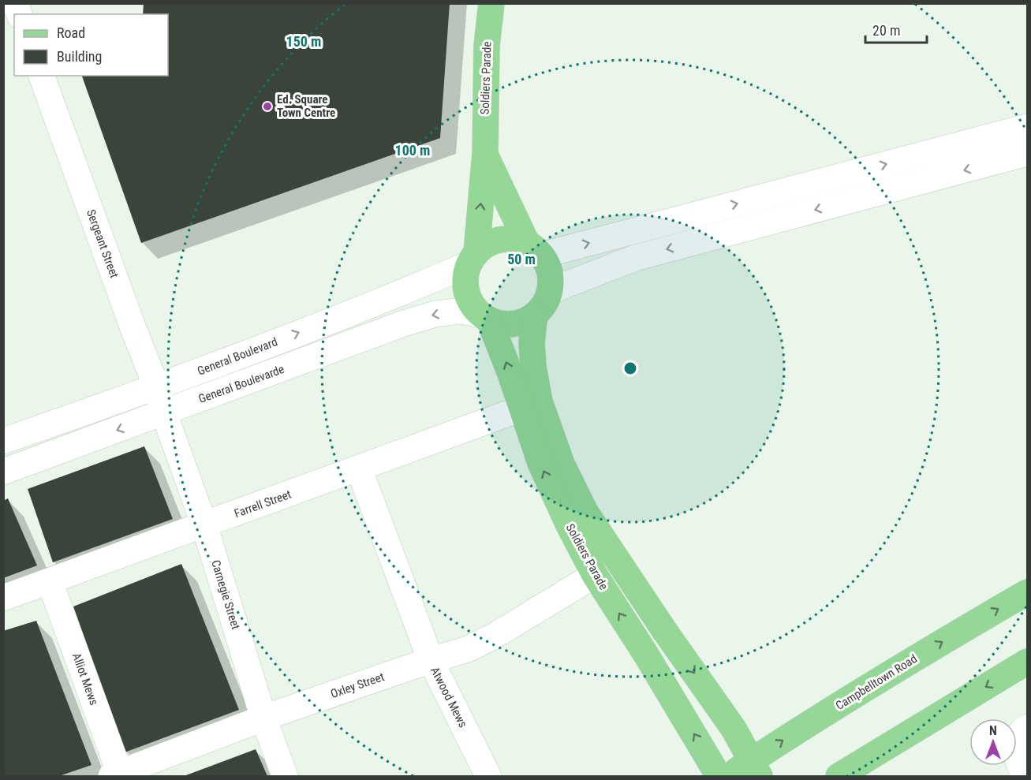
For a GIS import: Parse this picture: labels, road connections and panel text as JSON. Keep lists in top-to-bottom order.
{
  "streets": {
    "main road": ["Soldiers Parade", "Campbelltown Road"],
    "street": [
      "Sergeant Street",
      "General Boulevard",
      "General Boulevarde",
      "Farrell Street",
      "Carnegie Street",
      "Alliot Mews",
      "Oxley Street",
      "Atwood Mews"
    ]
  },
  "crossings": [
    ["Soldiers Parade", "General Boulevard"],
    ["Soldiers Parade", "General Boulevarde"],
    ["Soldiers Parade", "Farrell Street"],
    ["Soldiers Parade", "Campbelltown Road"],
    ["Soldiers Parade", "Oxley Street"],
    ["Sergeant Street", "General Boulevard"],
    ["Sergeant Street", "General Boulevarde"],
    ["Sergeant Street", "Carnegie Street"],
    ["General Boulevard", "General Boulevarde"],
    ["General Boulevarde", "Carnegie Street"],
    ["Farrell Street", "Carnegie Street"],
    ["Farrell Street", "Alliot Mews"],
    ["Farrell Street", "Atwood Mews"],
    ["Carnegie Street", "Oxley Street"],
    ["Alliot Mews", "Oxley Street"],
    ["Oxley Street", "Atwood Mews"]
  ],
  "one_way": ["General Boulevard"],
  "places": ["Ed. Square Town Centre"],
  "legend": ["Road", "Building"],
  "scale_bar": "20 m",
  "north": "top",
  "rings": ["150 m", "100 m", "50 m"]
}
